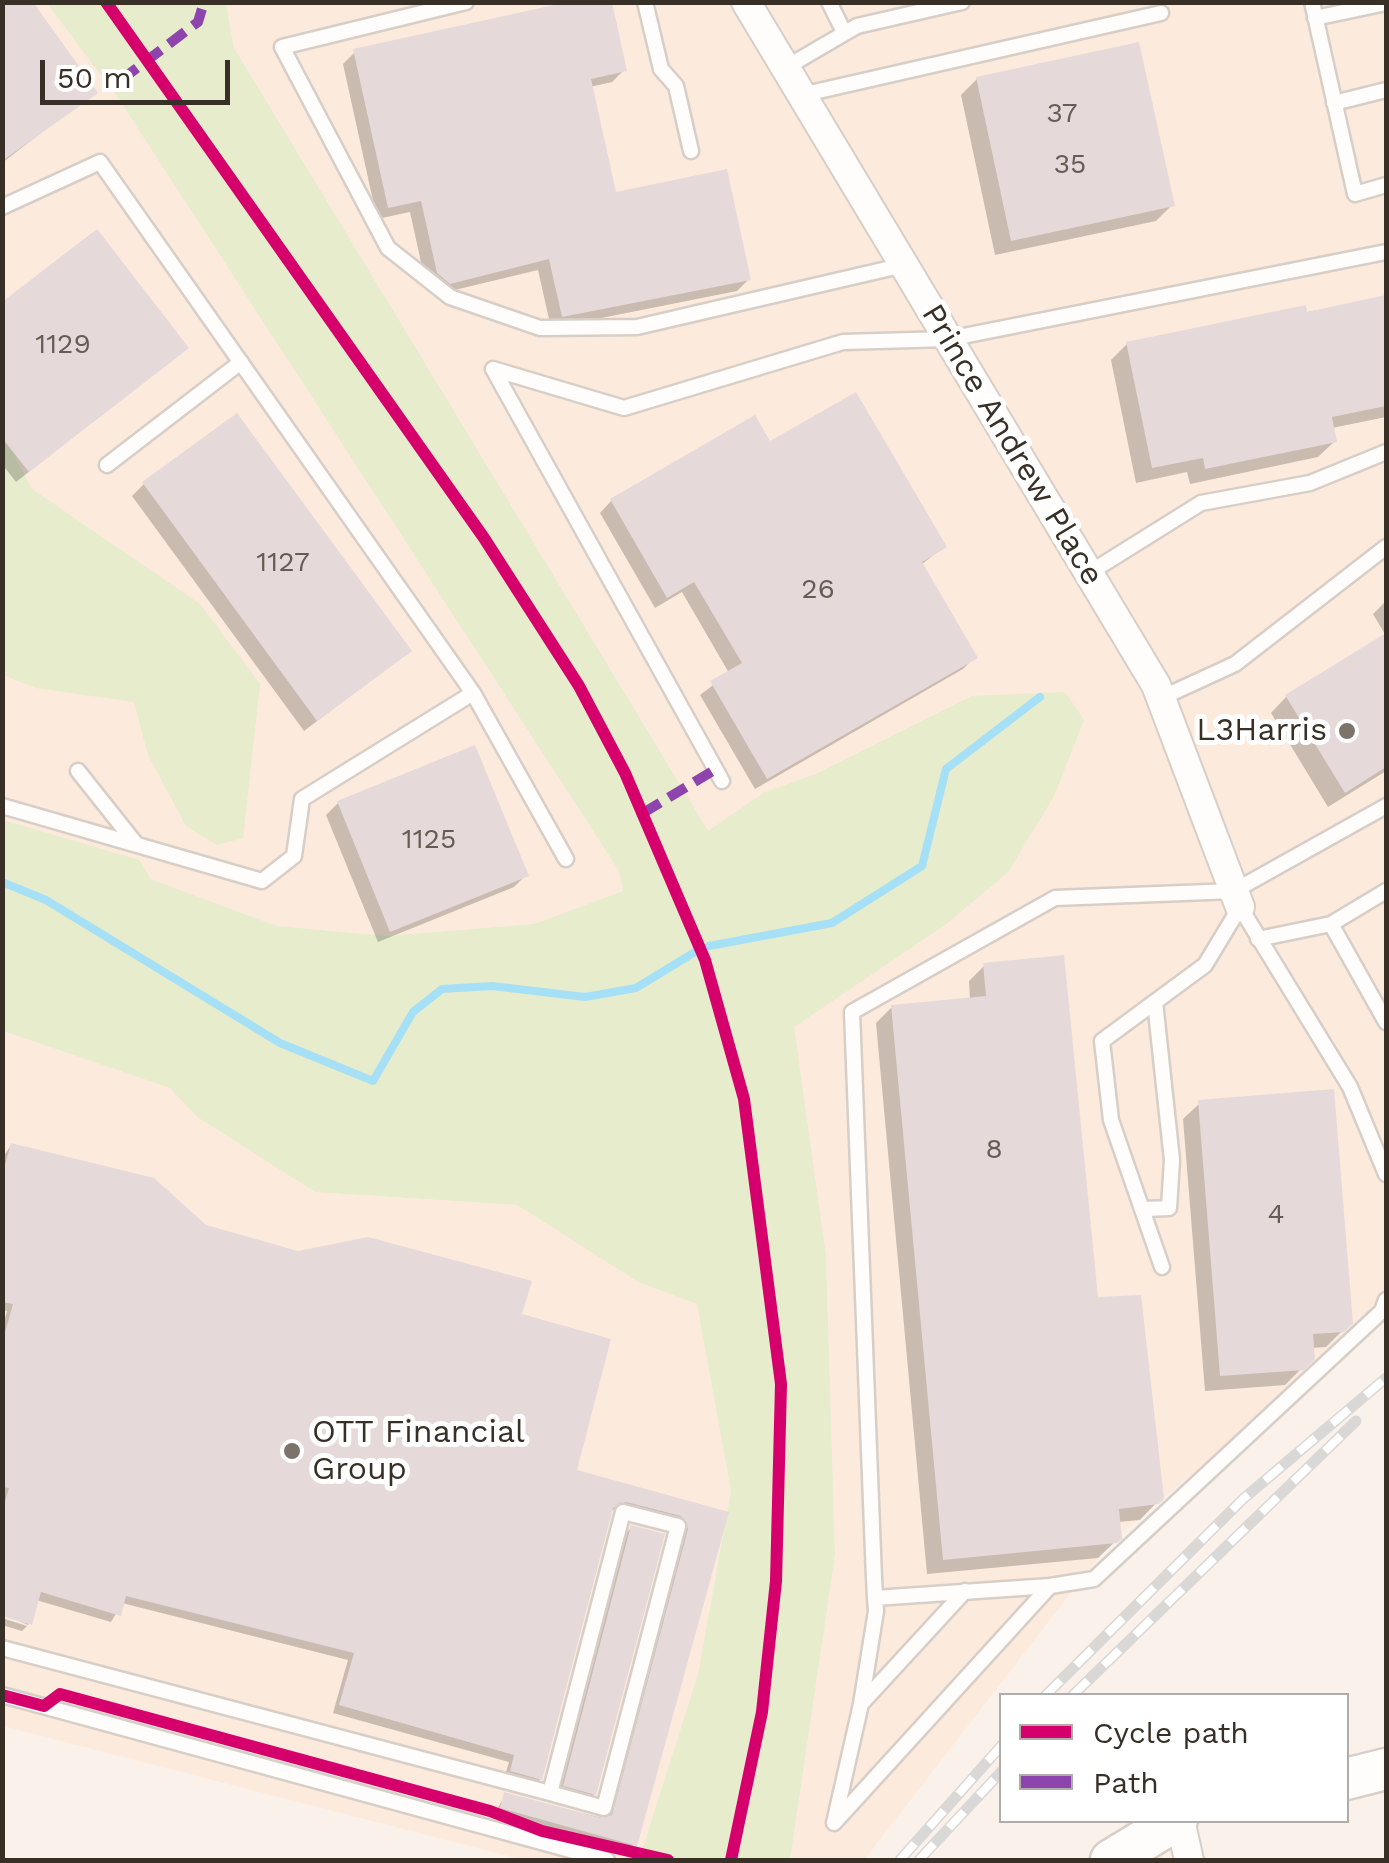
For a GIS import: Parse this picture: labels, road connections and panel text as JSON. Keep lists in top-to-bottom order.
{
  "streets": {
    "street": ["Prince Andrew Place"]
  },
  "places": ["L3Harris", "OTT Financial Group"],
  "house_numbers": [
    "37",
    "35",
    "1129",
    "1127",
    "26",
    "1125",
    "8",
    "4"
  ],
  "legend": ["Cycle path", "Path"],
  "scale_bar": "50 m"
}
